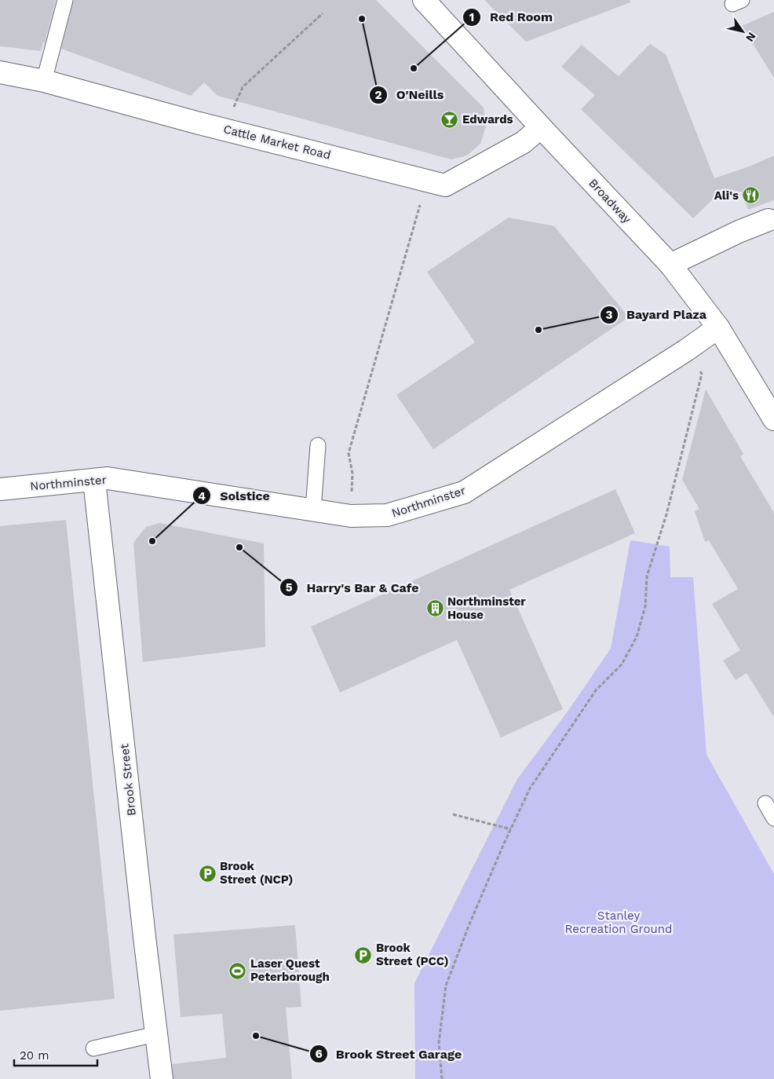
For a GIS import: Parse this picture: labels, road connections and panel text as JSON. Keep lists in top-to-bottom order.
{
  "streets": {
    "street": [
      "Cattle Market Road",
      "Broadway",
      "Northminster",
      "Brook Street"
    ]
  },
  "crossings": [
    ["Cattle Market Road", "Broadway"],
    ["Broadway", "Northminster"],
    ["Northminster", "Brook Street"]
  ],
  "parks": ["Stanley Recreation Ground"],
  "places": {
    "other": [
      "O'Neills",
      "Red Room",
      "Bayard Plaza",
      "Solstice",
      "Harry's Bar & Cafe",
      "Brook Street Garage"
    ],
    "bar": ["Edwards"],
    "restaurant": ["Ali's"],
    "building": ["Northminster House"],
    "parking": ["Brook Street (NCP)", "Brook Street (PCC)"],
    "sports": ["Laser Quest Peterborough"]
  },
  "scale_bar": "20 m",
  "north": "bottom right"
}
